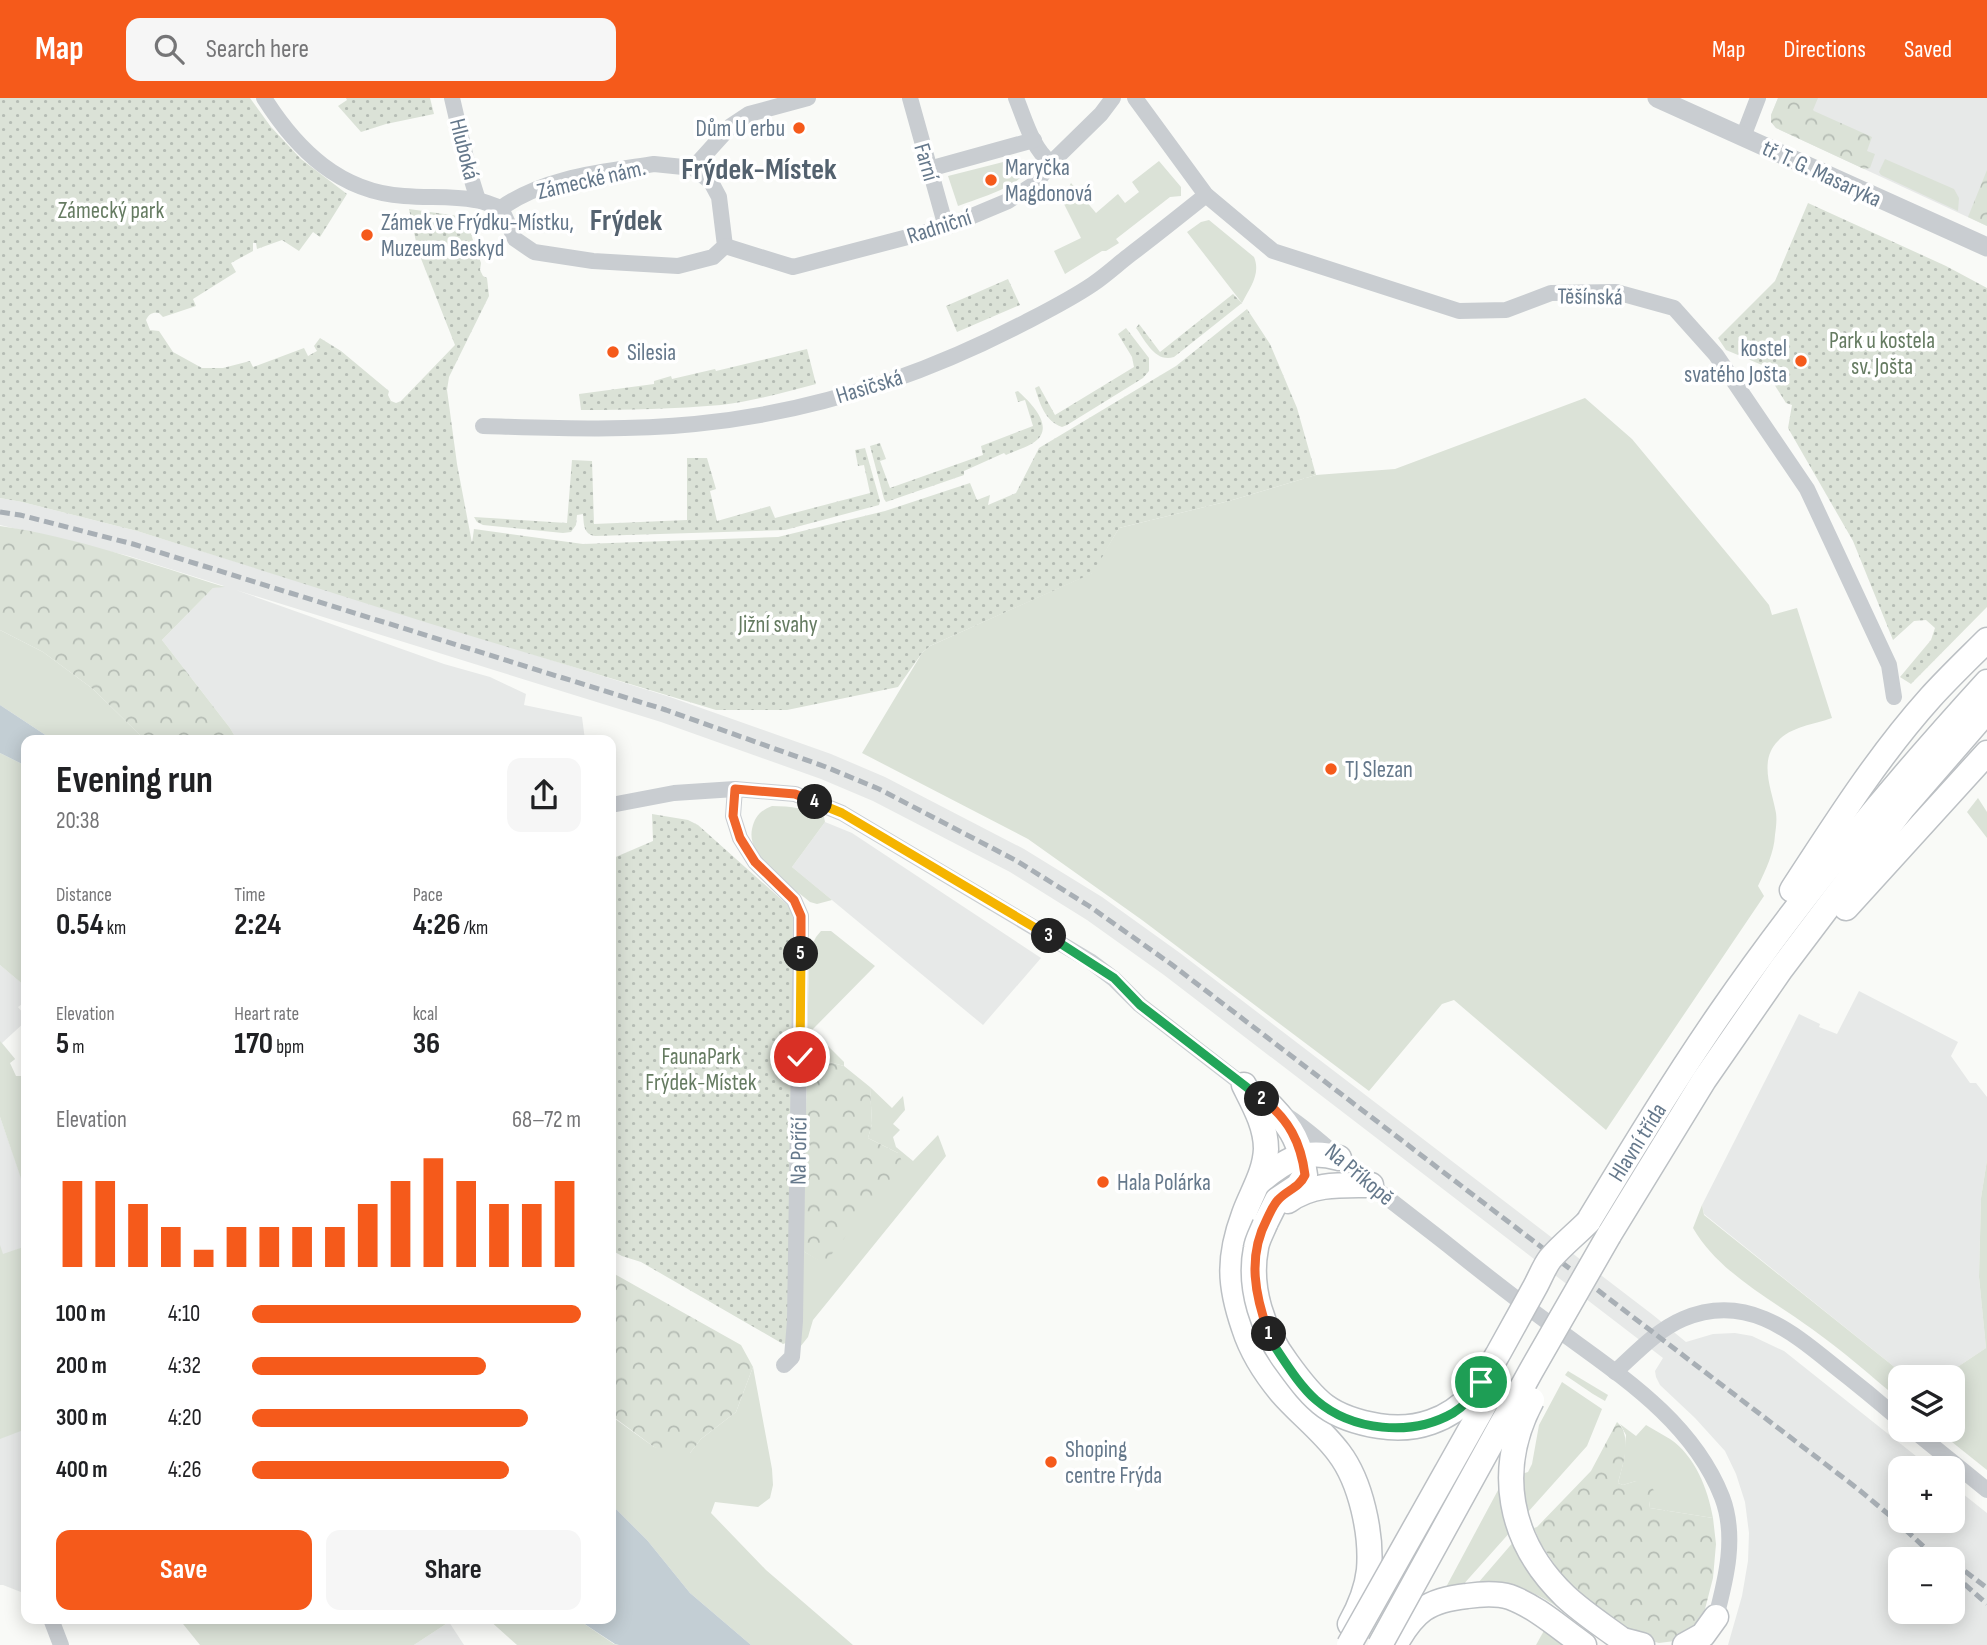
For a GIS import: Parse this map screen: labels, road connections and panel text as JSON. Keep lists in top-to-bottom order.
{
  "streets": {
    "main road": ["Hlavní třída"],
    "street": [
      "Hluboká",
      "Farní",
      "tř. T. G. Masaryka",
      "Zámecké nám.",
      "Radniční",
      "Těšínská",
      "Hasičská",
      "Na Poříčí",
      "Na Příkopě"
    ]
  },
  "crossings": [
    ["Farní", "Radniční"],
    ["Těšínská", "Hasičská"],
    ["Na Poříčí", "Na Příkopě"]
  ],
  "districts": ["Frýdek-Místek", "Frýdek"],
  "parks": [
    "Zámecký park",
    "Park u kostela sv. Jošta",
    "Jižní svahy",
    "FaunaPark Frýdek-Místek"
  ],
  "places": [
    "Dům U erbu",
    "Maryčka Magdonová",
    "Zámek ve Frýdku-Místku, Muzeum Beskyd",
    "Silesia",
    "kostel svatého Jošta",
    "TJ Slezan",
    "Hala Polárka",
    "Shoping centre Frýda"
  ],
  "page": {
    "header": "Map",
    "search": "Search here",
    "nav": ["Map", "Directions", "Saved"],
    "heading": ["Evening run", "20:38"],
    "pins": [
      "4",
      "3",
      "5",
      "2",
      "1"
    ],
    "stats": [
      ["Distance", "0.54 km"],
      ["Time", "2:24"],
      ["Pace", "4:26 /km"],
      ["Elevation", "5 m"],
      ["Heart rate", "170 bpm"],
      ["kcal", "36"]
    ],
    "chart": ["Elevation", "68–72 m"],
    "list": [
      {
        "name": "100 m",
        "note": "4:10"
      },
      {
        "name": "200 m",
        "note": "4:32"
      },
      {
        "name": "300 m",
        "note": "4:20"
      },
      {
        "name": "400 m",
        "note": "4:26"
      }
    ],
    "map_buttons": ["+", "−"],
    "buttons": ["Save", "Share"]
  }
}
